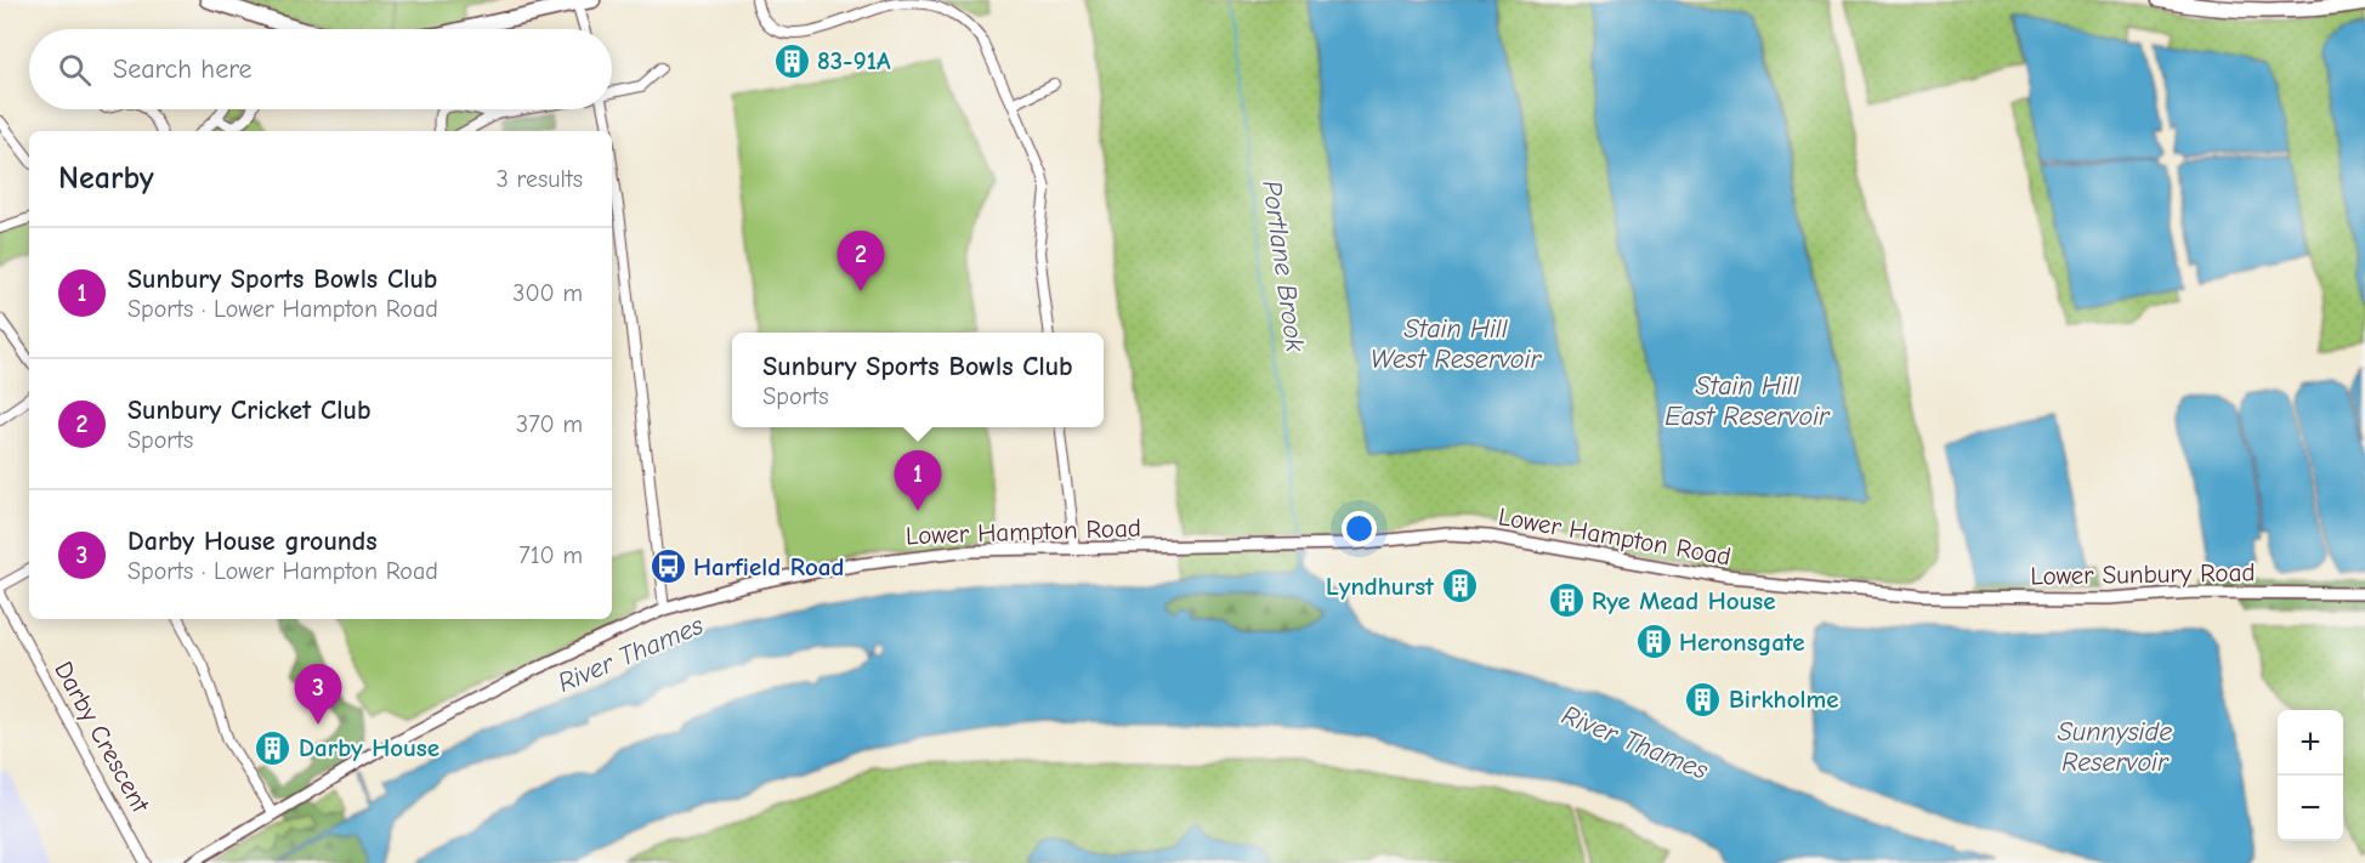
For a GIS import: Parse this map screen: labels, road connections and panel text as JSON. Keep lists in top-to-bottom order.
{
  "streets": {
    "street": ["Lower Hampton Road", "Lower Sunbury Road", "Darby Crescent"]
  },
  "crossings": [
    ["Lower Hampton Road", "Lower Sunbury Road"]
  ],
  "water": [
    "Portlane Brook",
    "Stain Hill West Reservoir",
    "Stain Hill East Reservoir",
    "River Thames",
    "Sunnyside Reservoir"
  ],
  "places": {
    "building": [
      "83-91A",
      "Lyndhurst",
      "Rye Mead House",
      "Heronsgate",
      "Birkholme",
      "Darby House"
    ],
    "bus stop": ["Harfield Road"]
  },
  "page": {
    "search": "Search here",
    "heading": ["Nearby", "3 results"],
    "list": [
      {
        "mark": "1",
        "name": "Sunbury Sports Bowls Club",
        "note": "Sports · Lower Hampton Road",
        "value": "300 m"
      },
      {
        "mark": "2",
        "name": "Sunbury Cricket Club",
        "note": "Sports",
        "value": "370 m"
      },
      {
        "mark": "3",
        "name": "Darby House grounds",
        "note": "Sports · Lower Hampton Road",
        "value": "710 m"
      }
    ],
    "pins": ["2", "1", "3"],
    "popup": ["Sunbury Sports Bowls Club", "Sports"],
    "map_buttons": ["+", "−"]
  }
}
